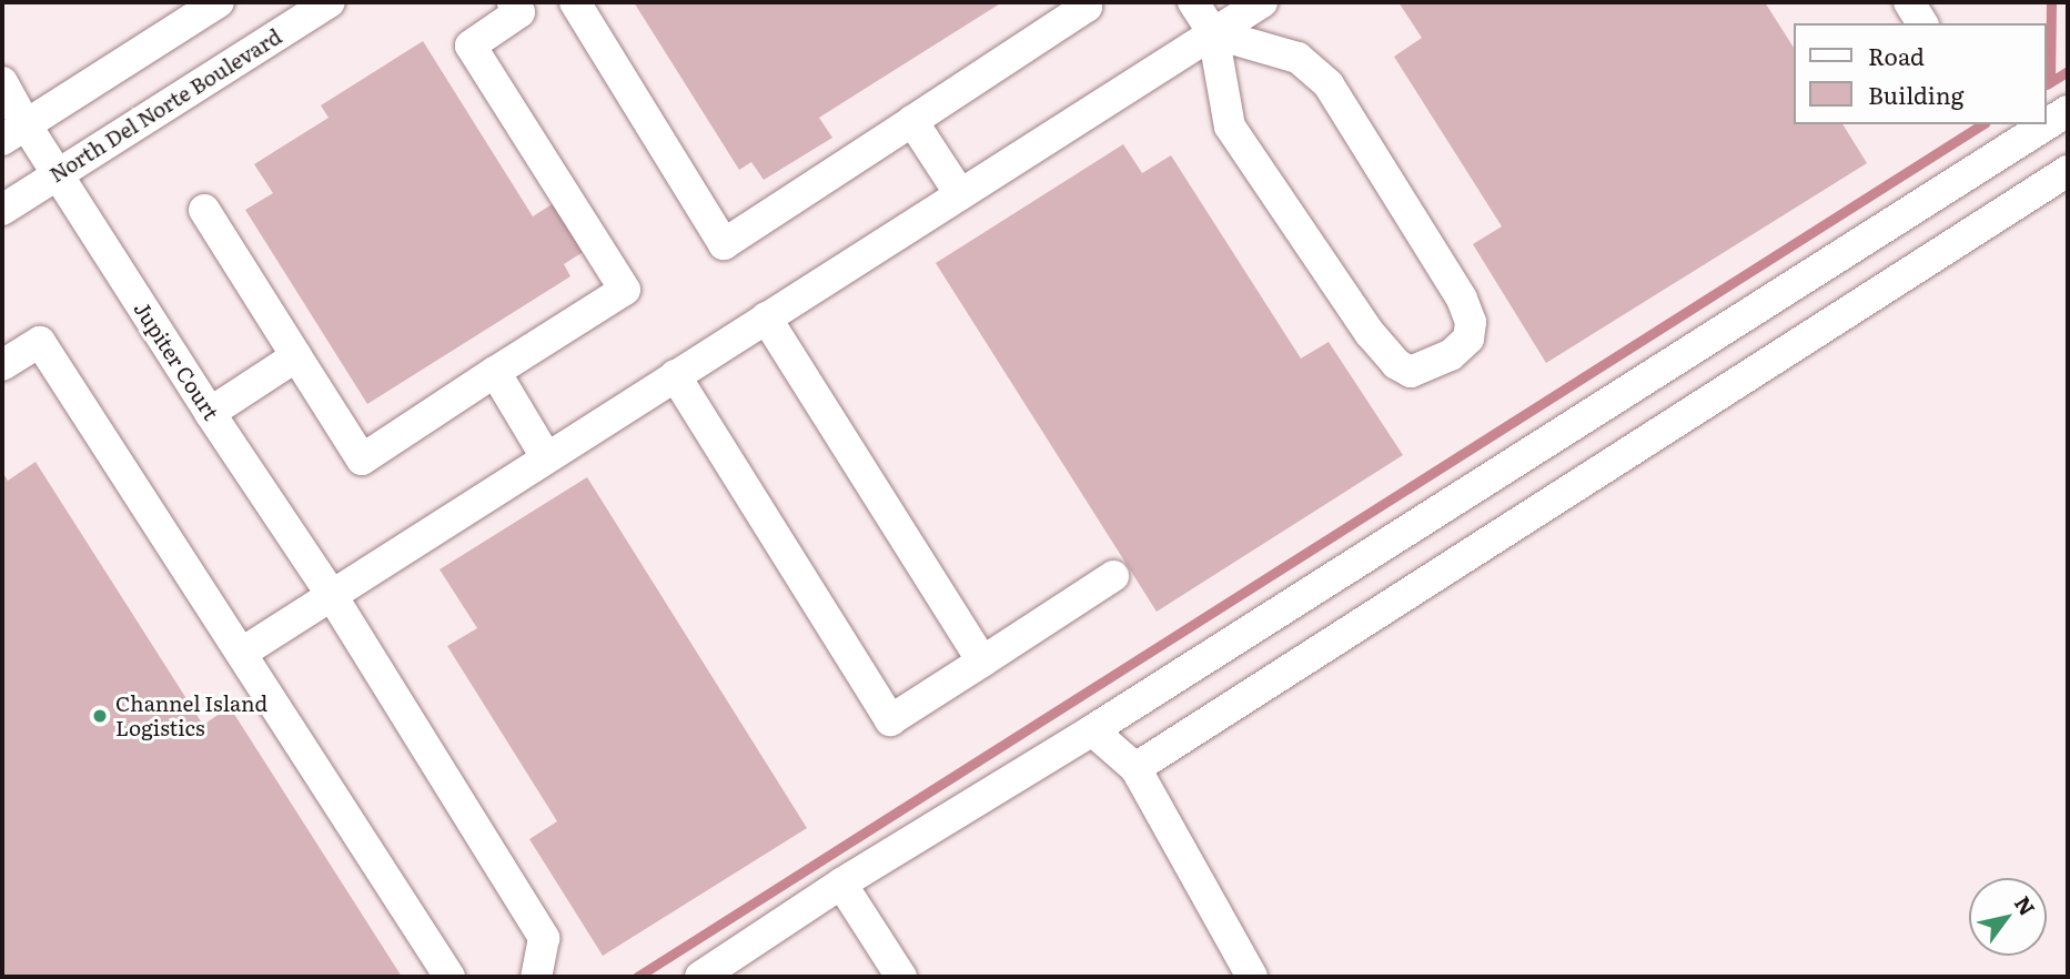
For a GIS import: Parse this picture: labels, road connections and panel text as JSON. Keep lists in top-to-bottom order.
{
  "streets": {
    "street": ["North Del Norte Boulevard", "Jupiter Court"]
  },
  "crossings": [
    ["North Del Norte Boulevard", "Jupiter Court"]
  ],
  "places": ["Channel Island Logistics"],
  "legend": ["Road", "Building"],
  "north": "top right"
}
